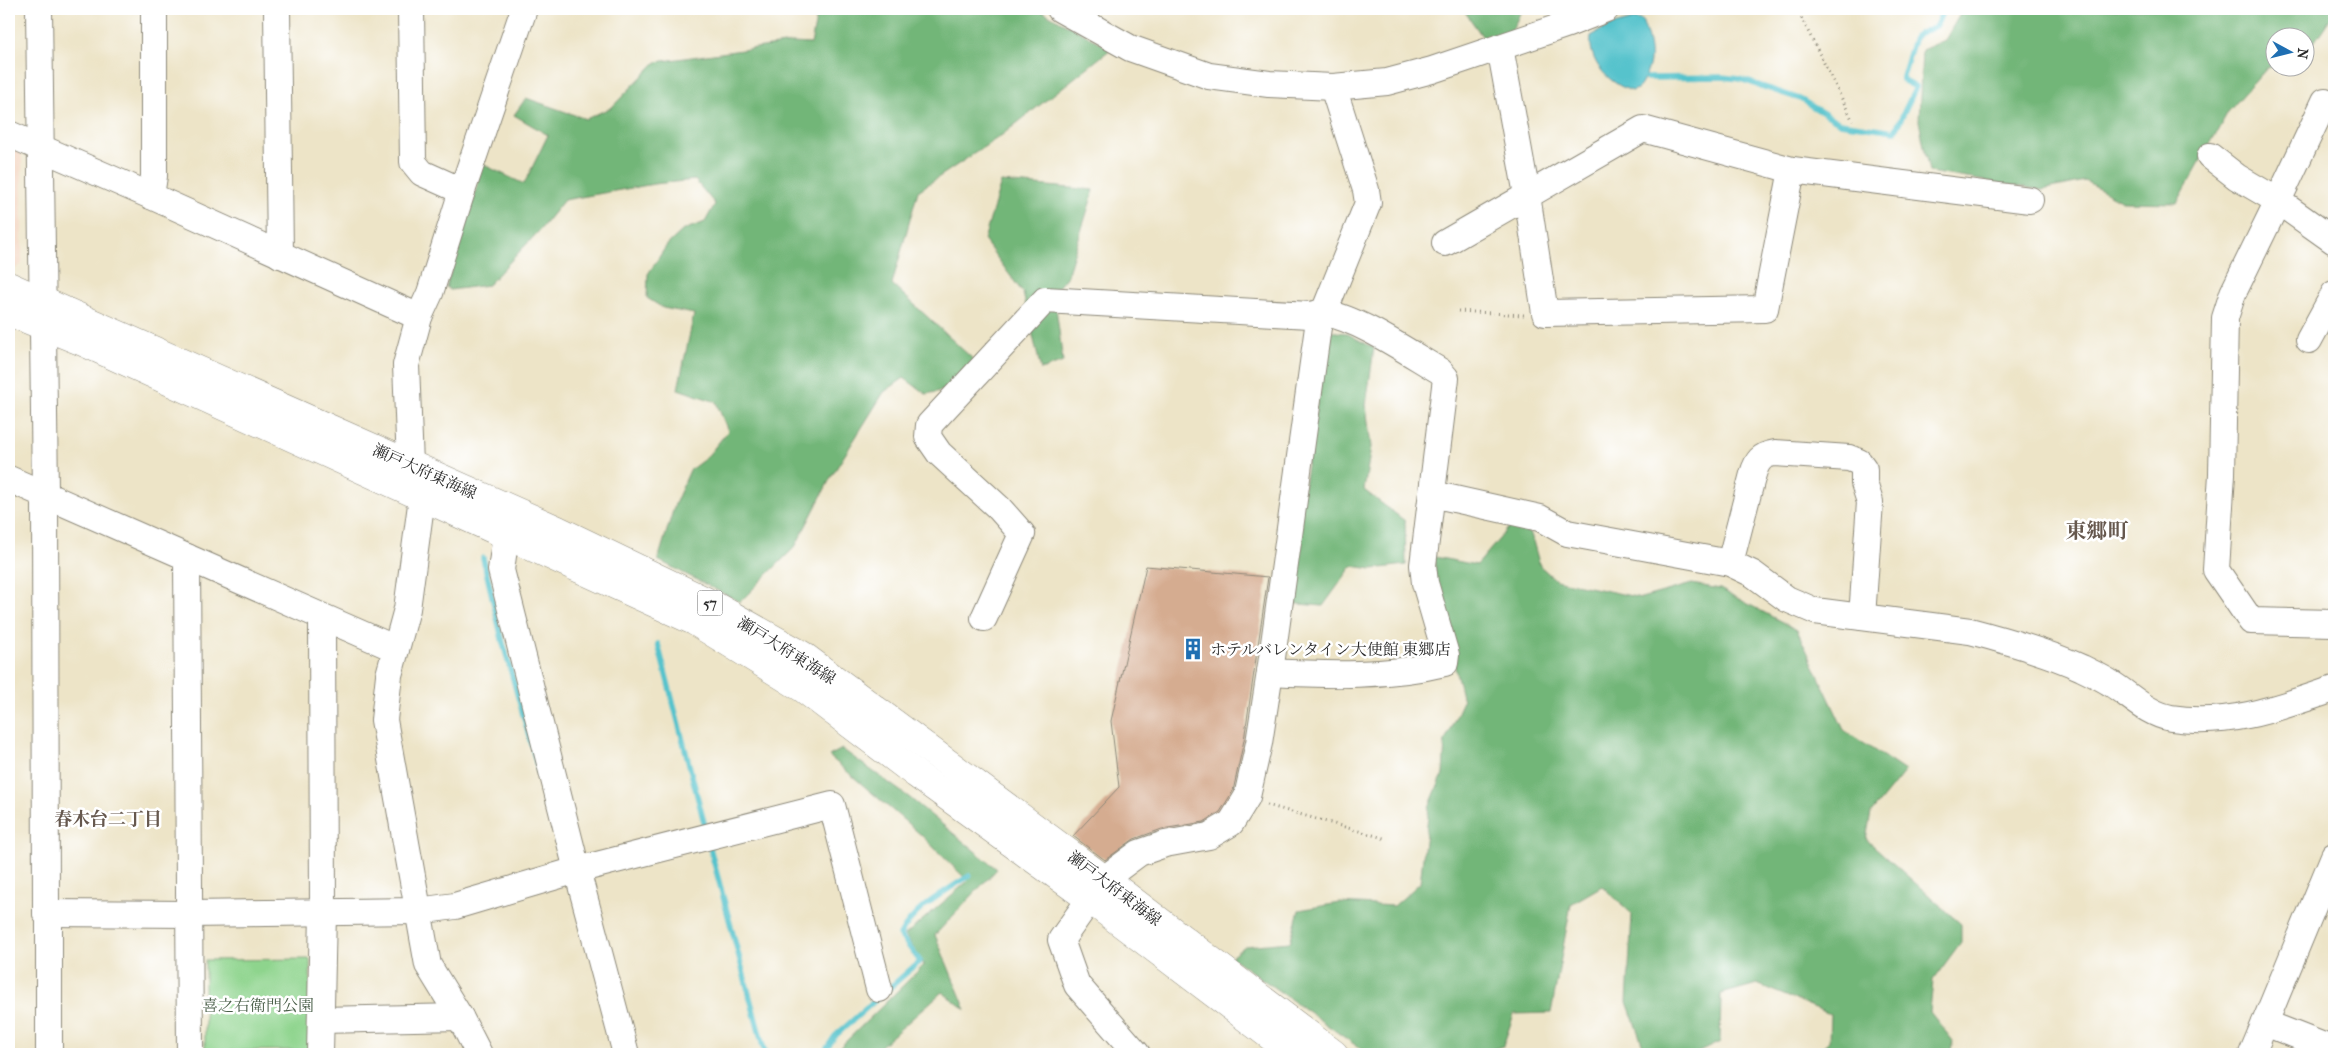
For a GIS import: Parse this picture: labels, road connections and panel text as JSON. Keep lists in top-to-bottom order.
{
  "streets": {
    "main road": ["瀬戸大府東海線", "57"]
  },
  "districts": ["東郷町", "春木台二丁目"],
  "parks": ["喜之右衛門公園"],
  "places": {
    "building": ["ホテルバレンタイン大使館 東郷店"]
  },
  "north": "right"
}
